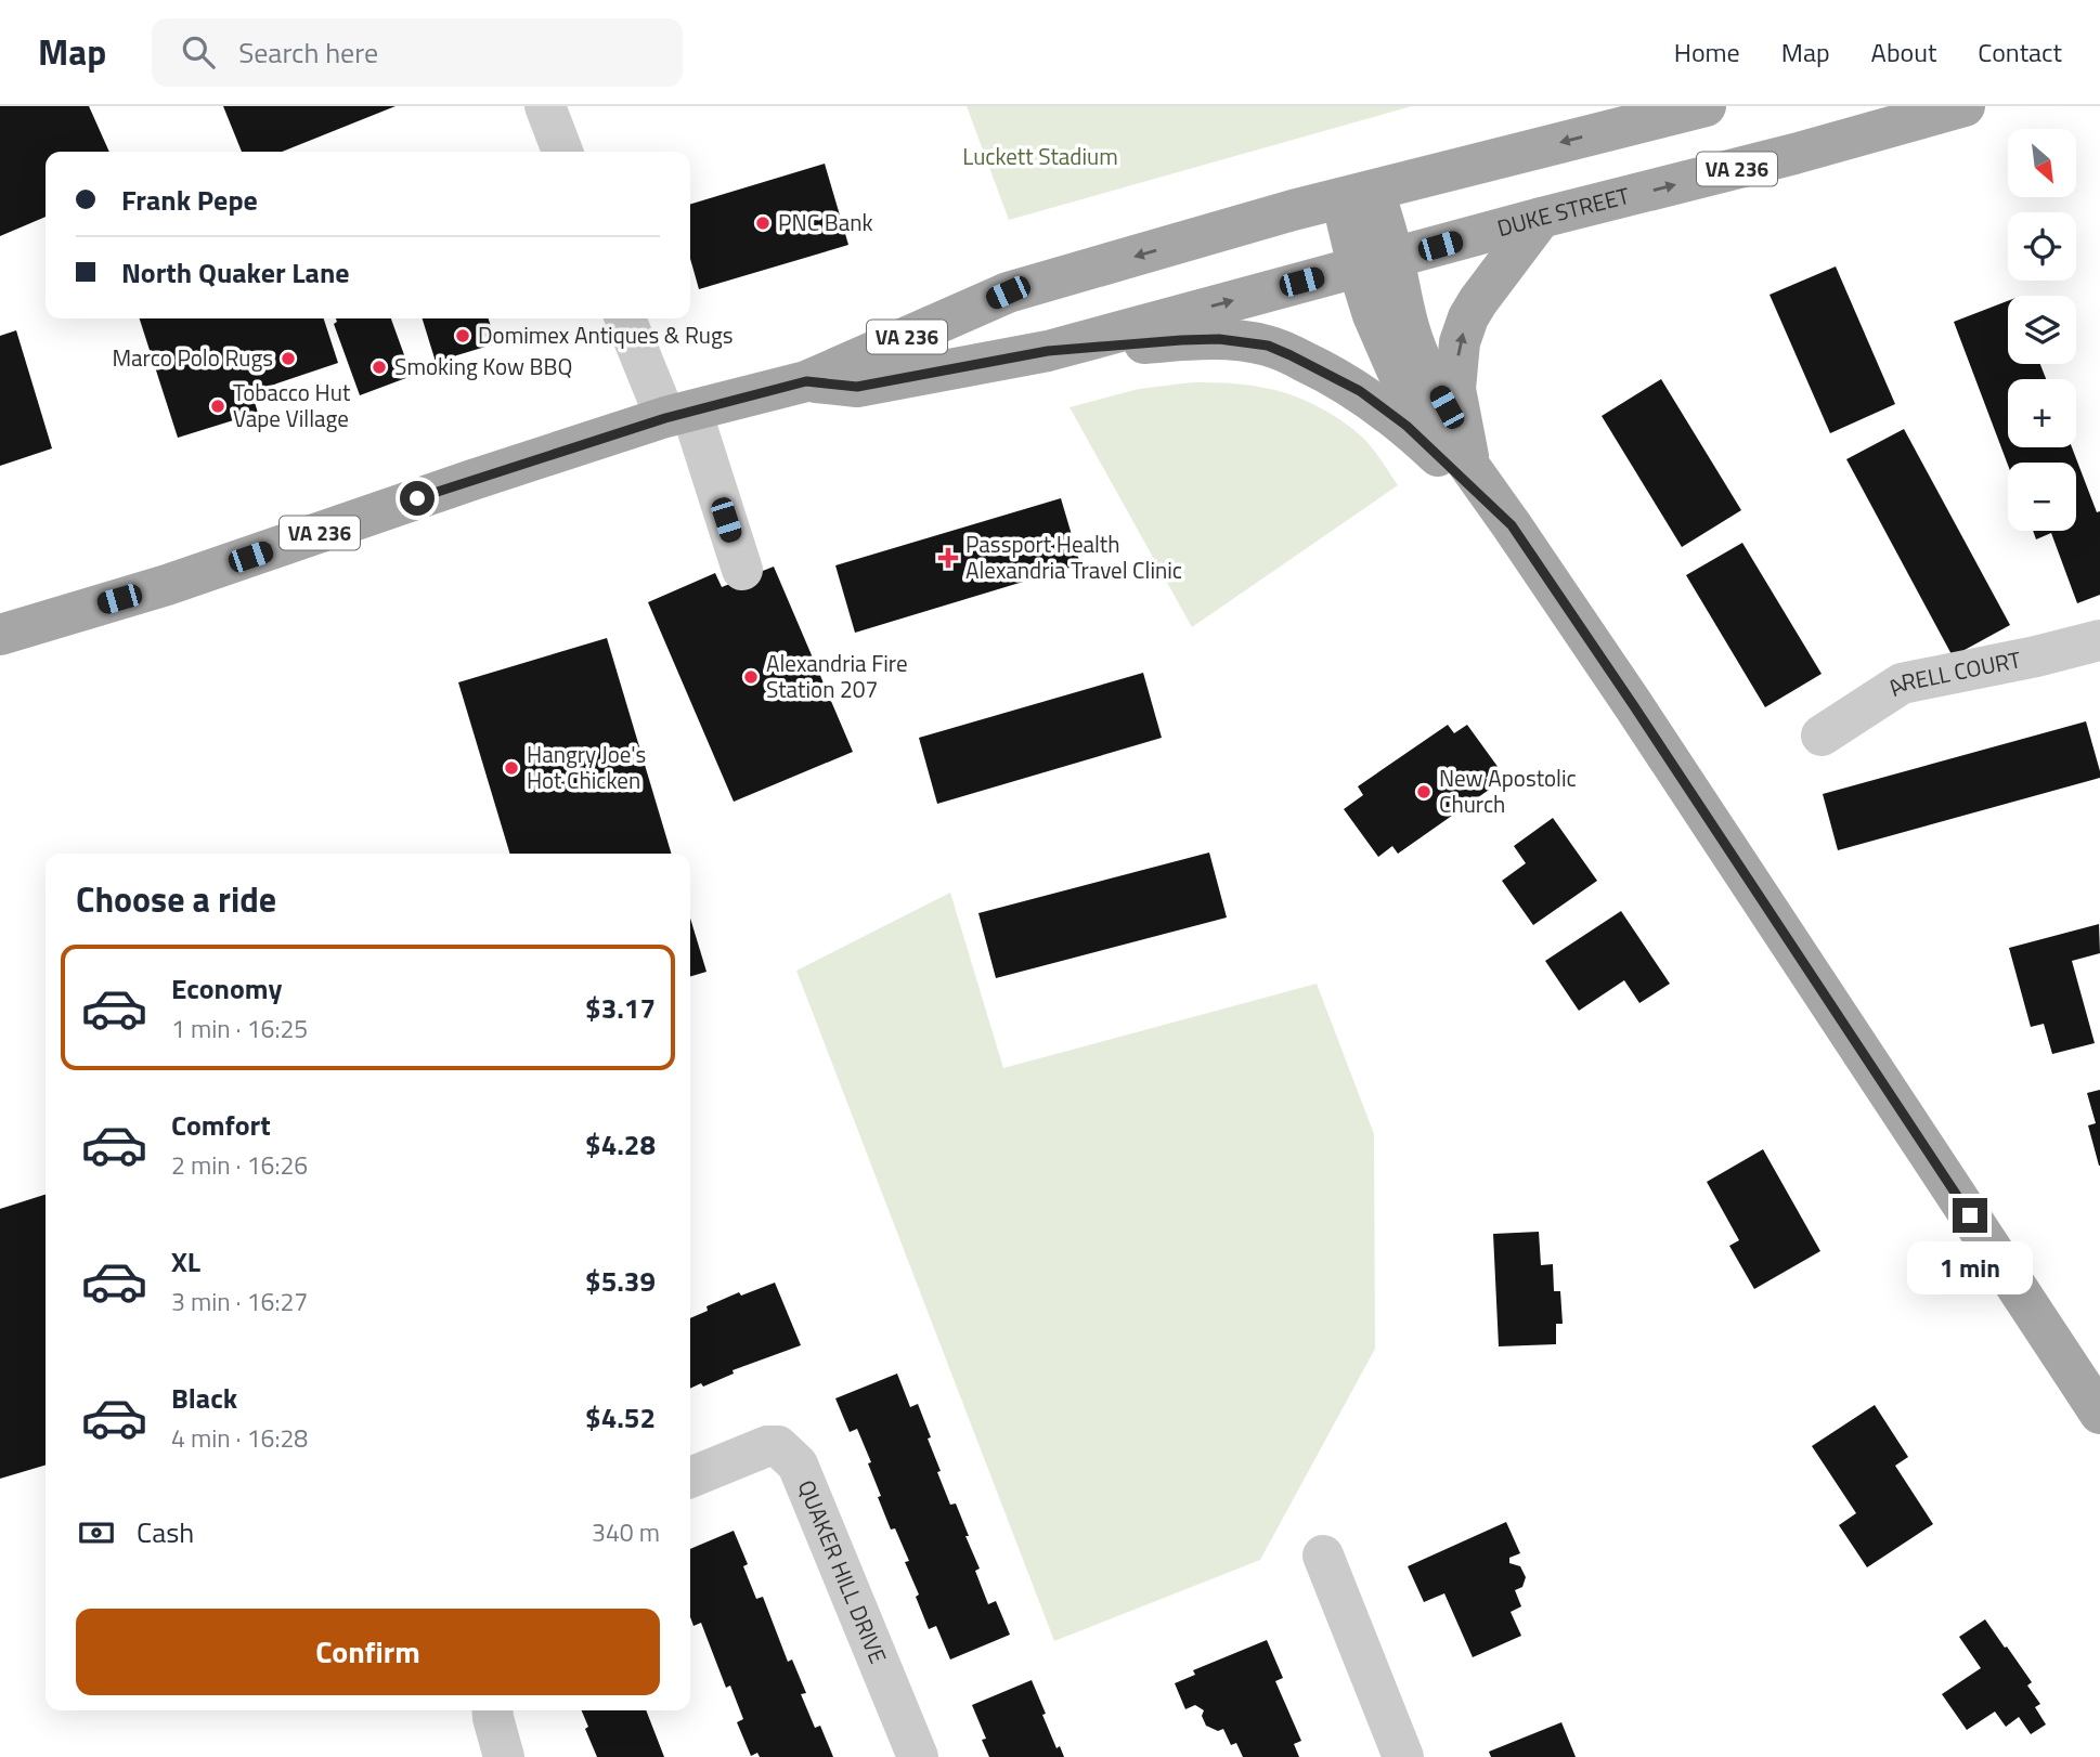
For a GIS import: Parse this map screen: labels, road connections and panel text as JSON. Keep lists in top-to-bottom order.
{
  "streets": {
    "main road": ["VA 236", "DUKE STREET"],
    "street": ["ARELL COURT", "QUAKER HILL DRIVE"]
  },
  "parks": ["Luckett Stadium"],
  "places": {
    "other": [
      "PNC Bank",
      "Domimex Antiques & Rugs",
      "Marco Polo Rugs",
      "Smoking Kow BBQ",
      "Tobacco Hut Vape Village",
      "Alexandria Fire Station 207",
      "Hangry Joe's Hot Chicken",
      "New Apostolic Church"
    ],
    "health": ["Passport Health Alexandria Travel Clinic"]
  },
  "north": "bottom right",
  "page": {
    "header": "Map",
    "search": "Search here",
    "nav": [
      "Home",
      "Map",
      "About",
      "Contact"
    ],
    "map_buttons": ["+", "−"],
    "banner": ["Frank Pepe", "North Quaker Lane"],
    "heading": "Choose a ride",
    "list": [
      {
        "name": "Economy",
        "note": "1 min · 16:25",
        "value": "$3.17"
      },
      {
        "name": "Comfort",
        "note": "2 min · 16:26",
        "value": "$4.28"
      },
      {
        "name": "XL",
        "note": "3 min · 16:27",
        "value": "$5.39"
      },
      {
        "name": "Black",
        "note": "4 min · 16:28",
        "value": "$4.52"
      }
    ],
    "bubble": "1 min",
    "pay": ["Cash", "340 m"],
    "buttons": "Confirm"
  }
}
